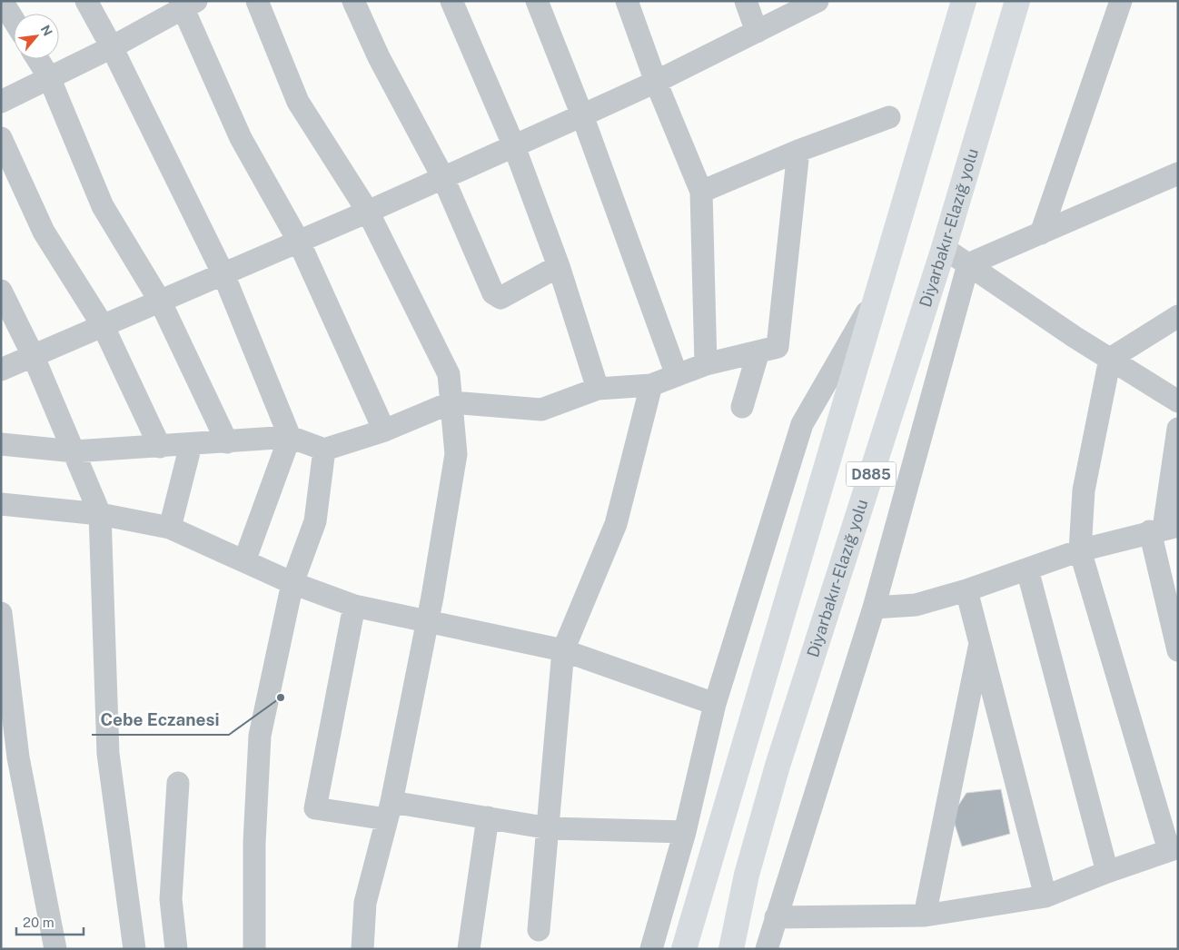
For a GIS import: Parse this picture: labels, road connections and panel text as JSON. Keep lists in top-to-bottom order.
{
  "streets": {
    "highway": ["Diyarbakır-Elazığ yolu", "D885"]
  },
  "places": ["Cebe Eczanesi"],
  "scale_bar": "20 m",
  "north": "top right"
}
